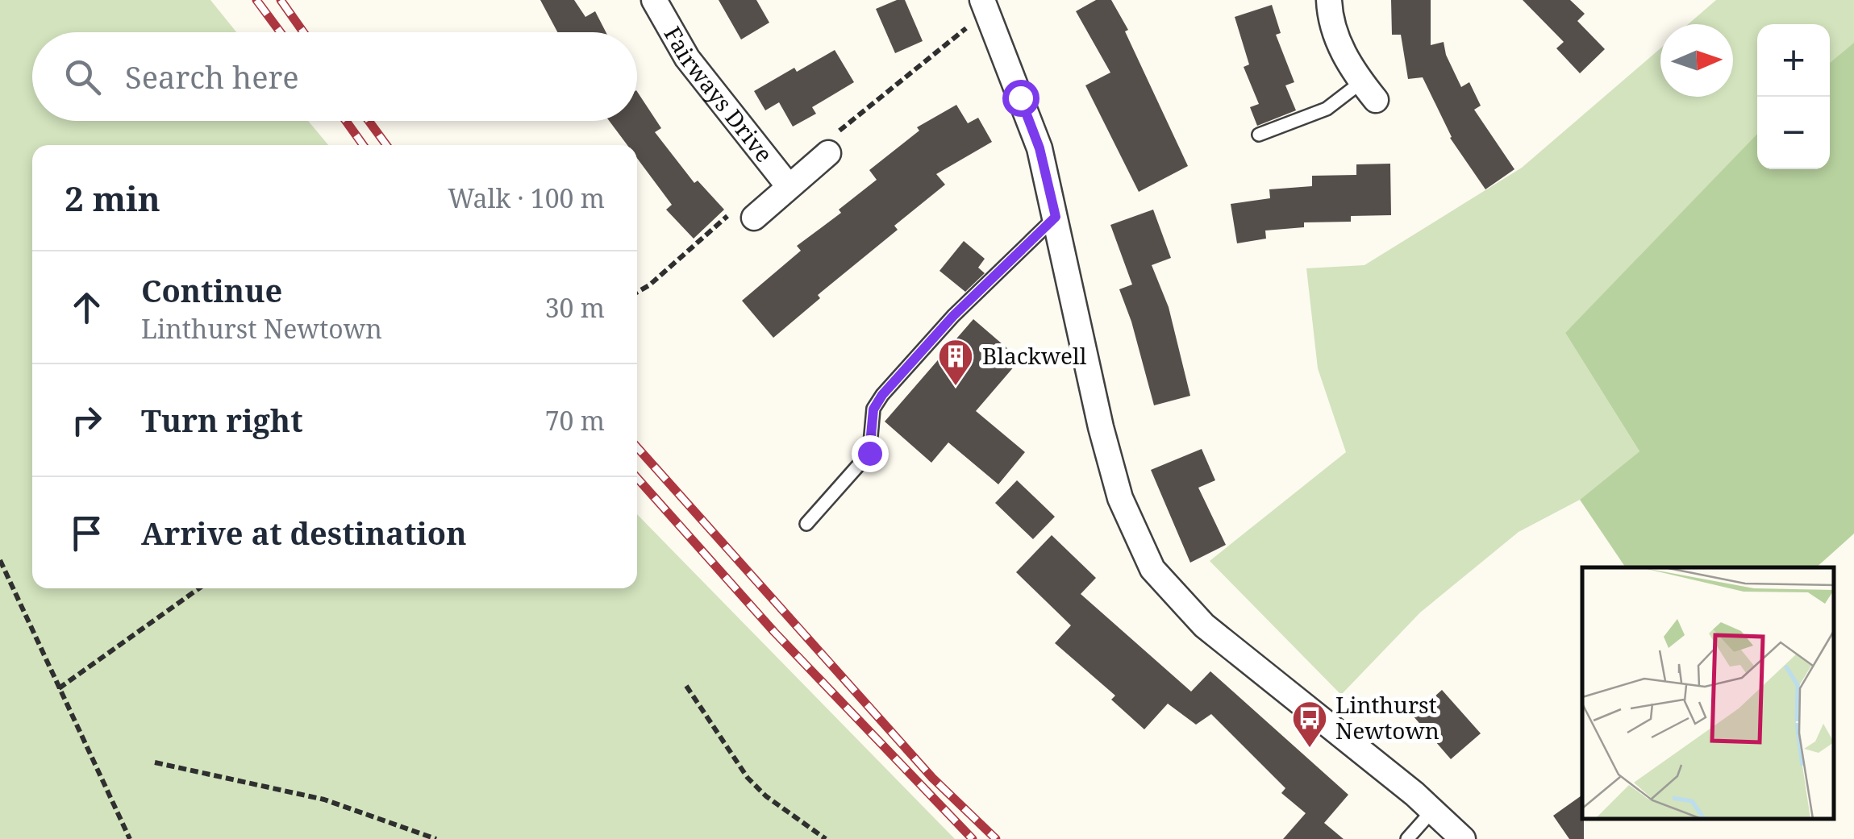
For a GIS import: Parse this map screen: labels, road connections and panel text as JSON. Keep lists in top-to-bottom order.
{
  "streets": {
    "street": ["Fairways Drive"]
  },
  "places": {
    "building": ["Blackwell"],
    "bus stop": ["Linthurst Newtown"]
  },
  "north": "right",
  "page": {
    "map_buttons": ["+", "−"],
    "search": "Search here",
    "heading": ["2 min", "Walk · 100 m"],
    "list": [
      ["Continue", "Linthurst Newtown", "30 m"],
      ["Turn right", "70 m"],
      "Arrive at destination"
    ]
  }
}
